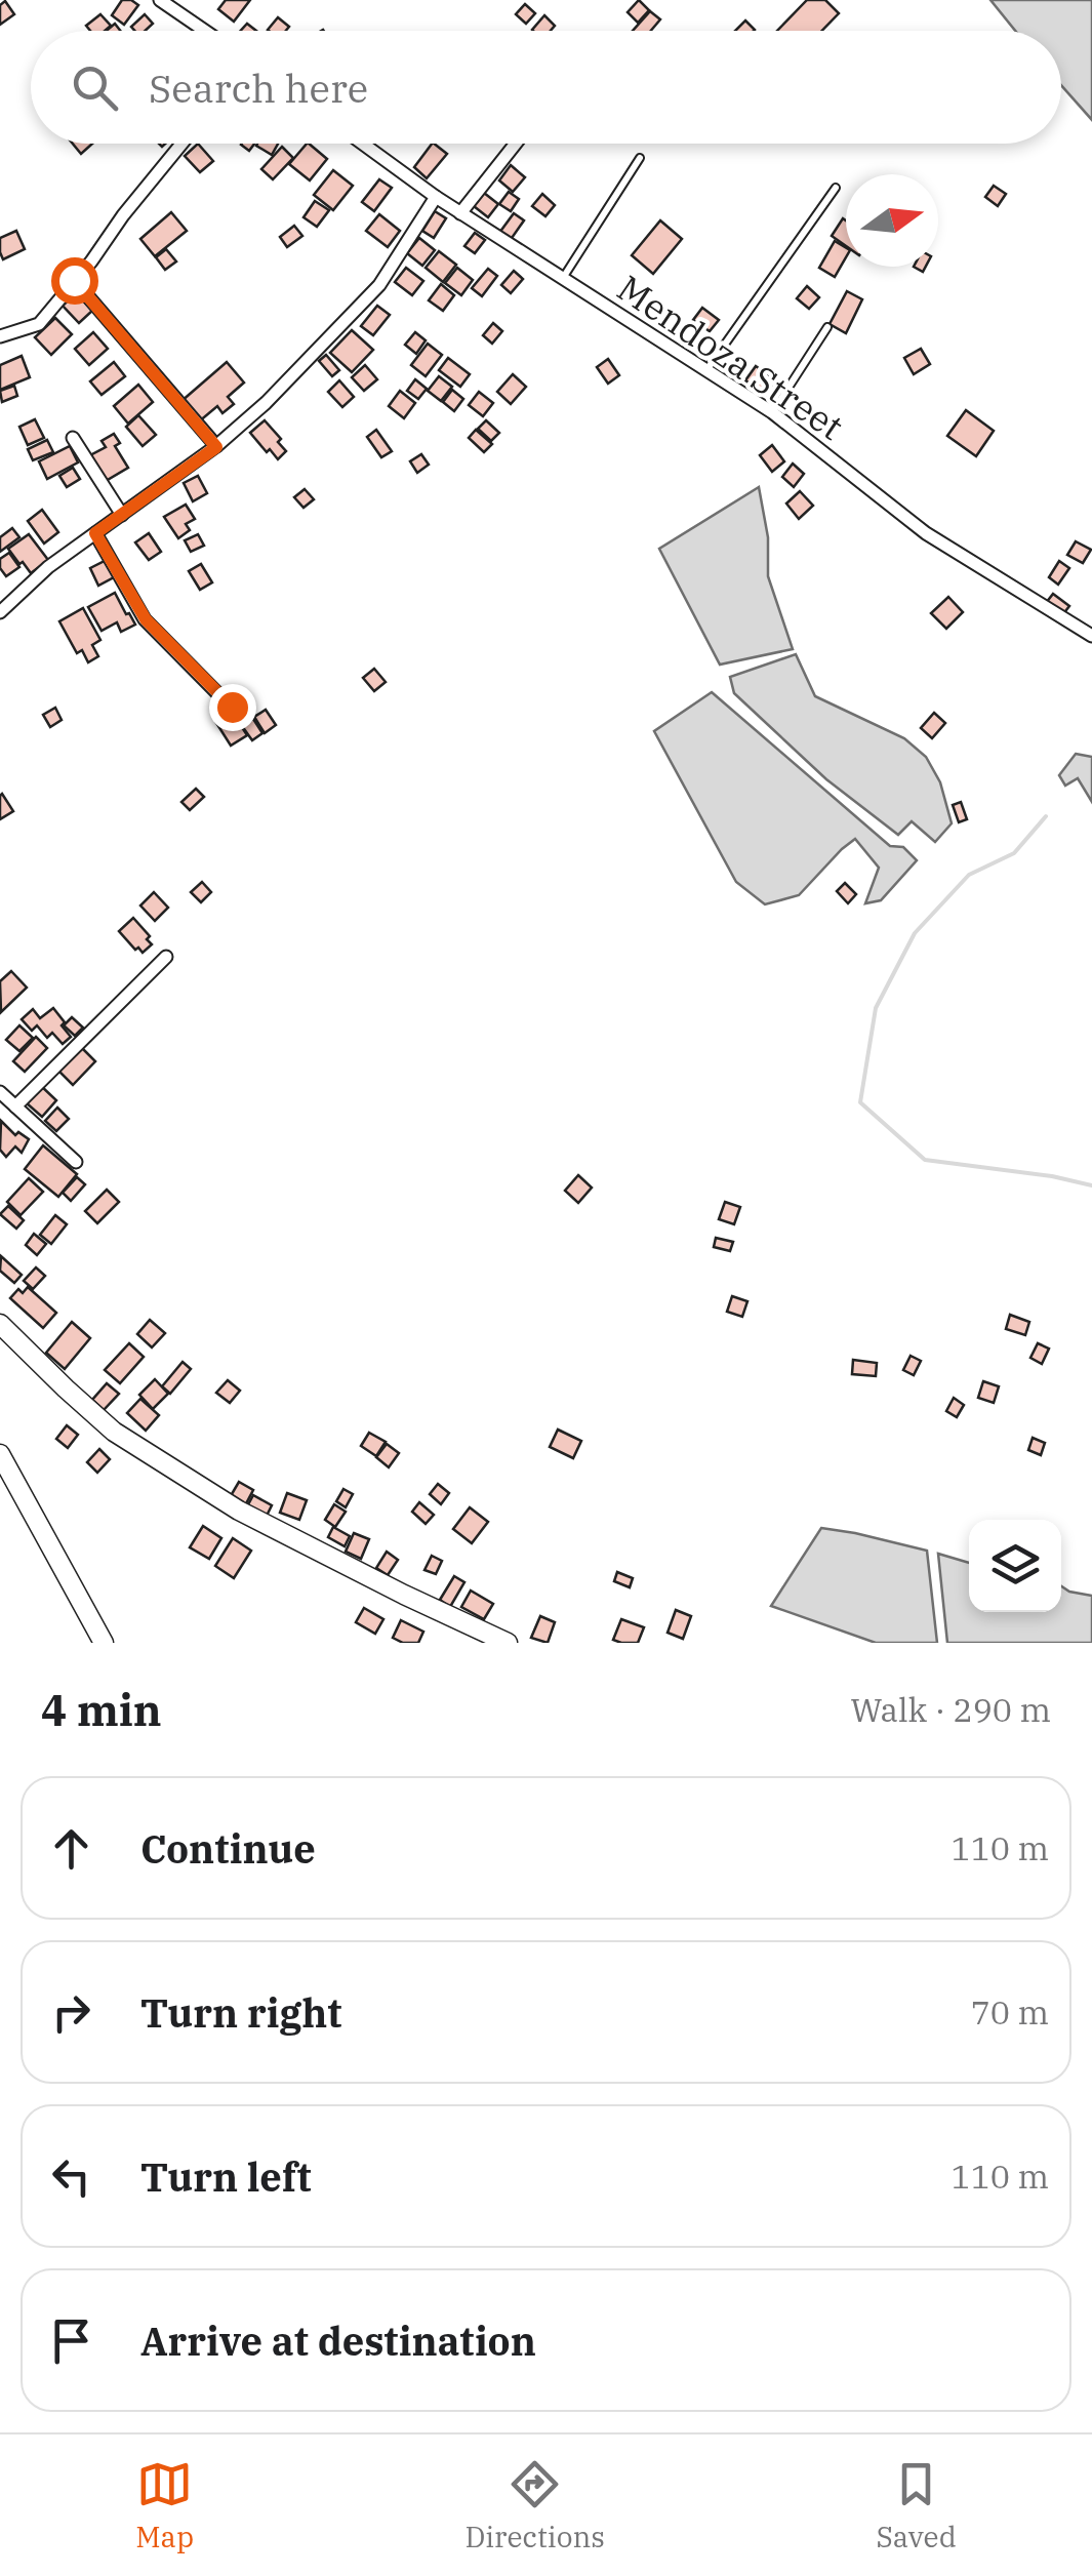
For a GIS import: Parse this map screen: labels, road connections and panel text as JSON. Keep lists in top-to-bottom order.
{
  "streets": {
    "street": ["Mendoza Street"]
  },
  "north": "right",
  "page": {
    "search": "Search here",
    "heading": ["4 min", "Walk · 290 m"],
    "list": [
      ["Continue", "110 m"],
      ["Turn right", "70 m"],
      ["Turn left", "110 m"],
      "Arrive at destination"
    ],
    "nav": ["Map", "Directions", "Saved"]
  }
}
